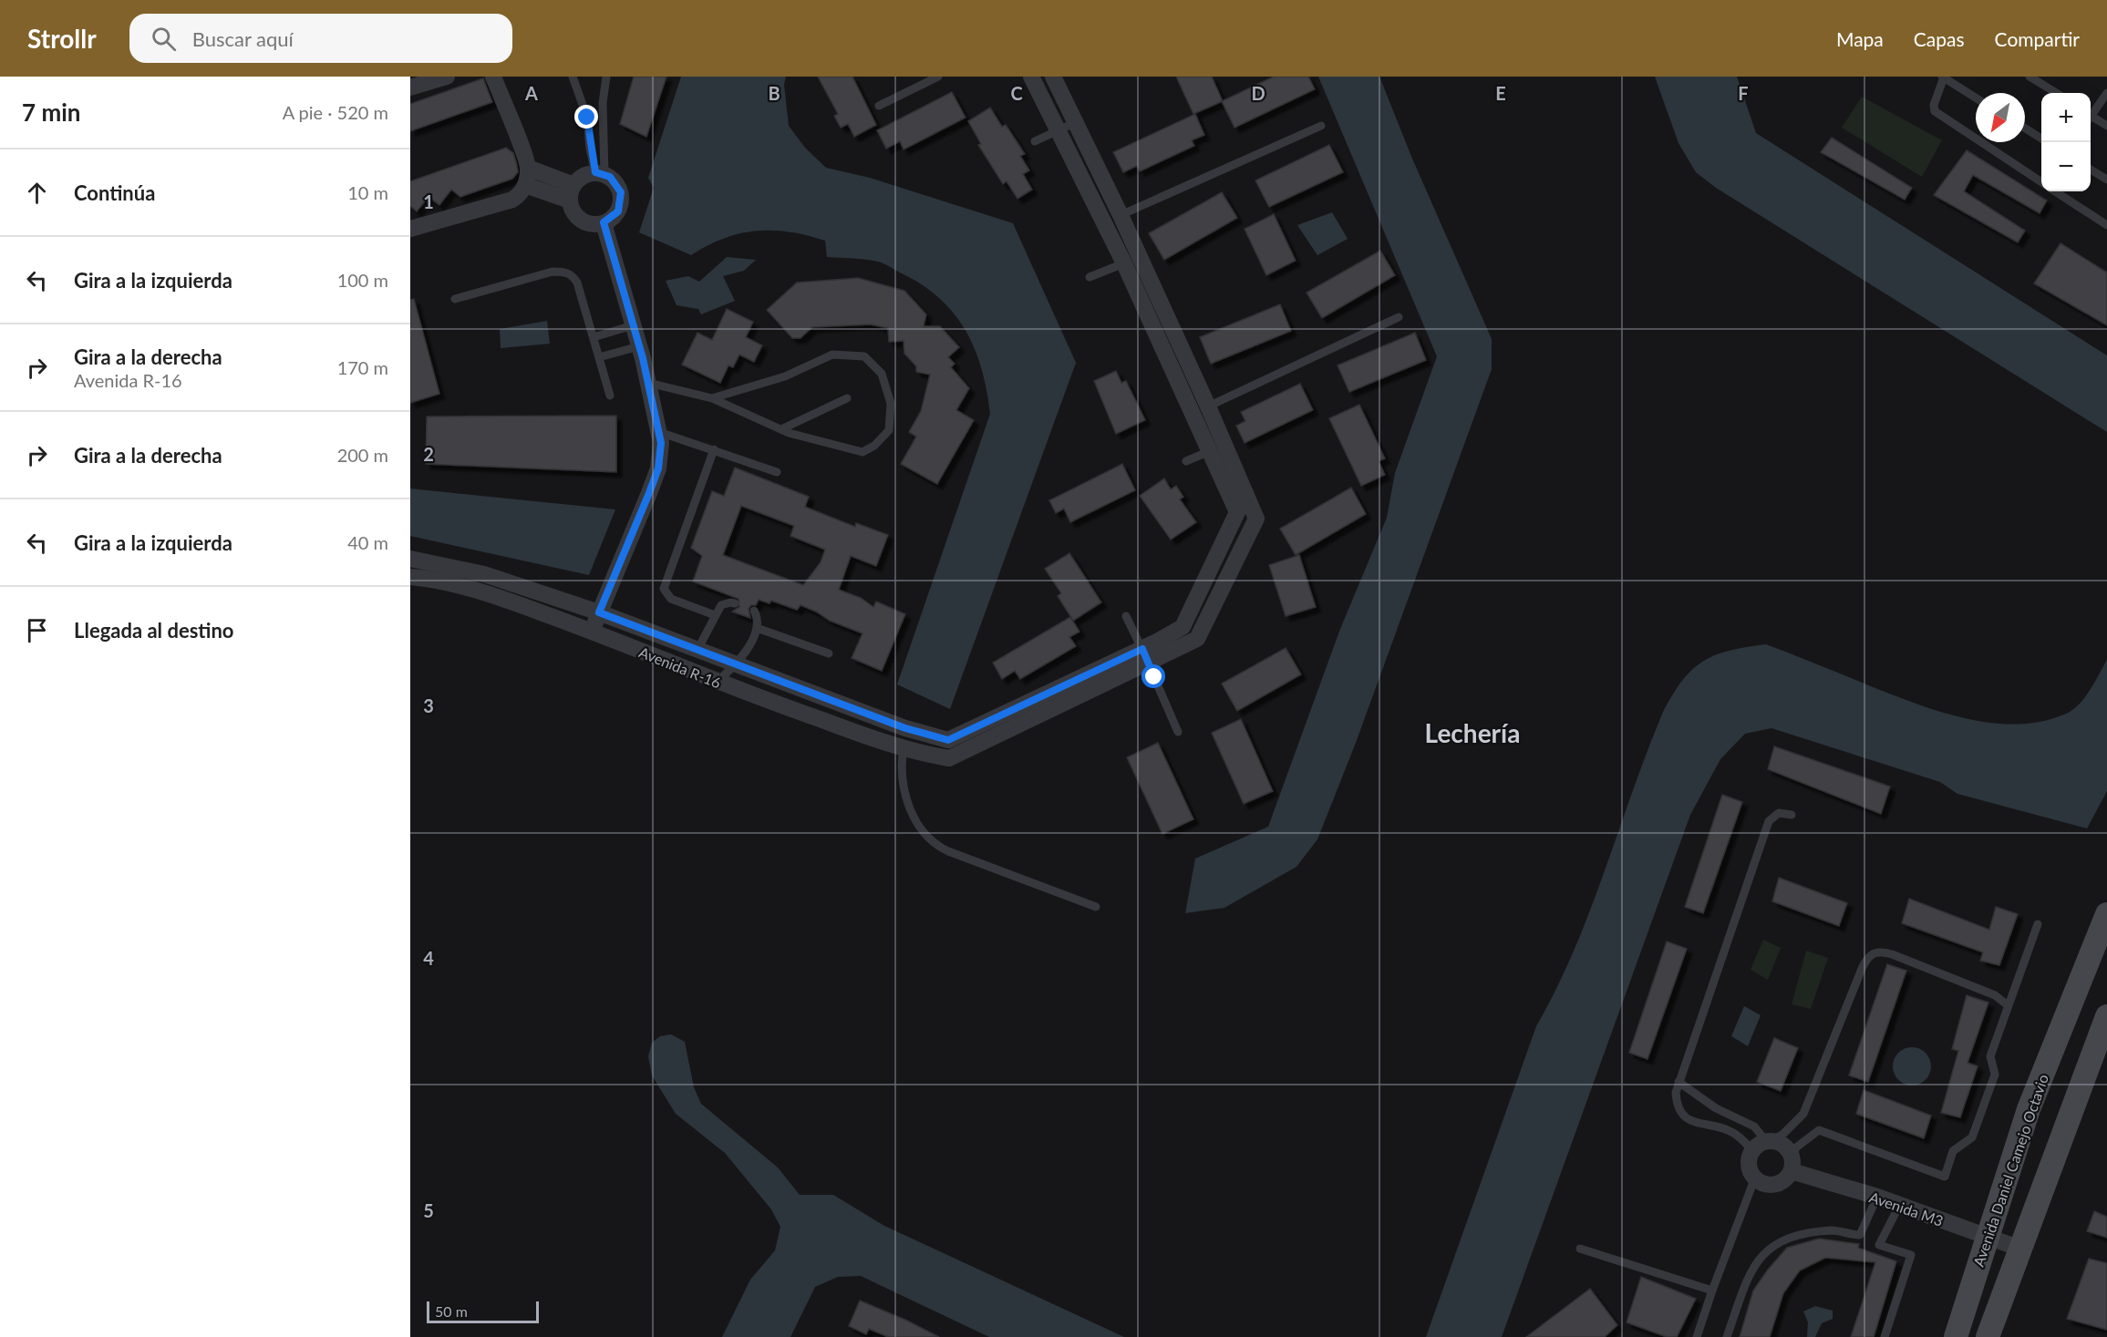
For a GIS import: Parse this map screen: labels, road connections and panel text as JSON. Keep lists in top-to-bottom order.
{
  "streets": {
    "street": ["Avenida R-16", "Avenida Daniel Camejo Octavio", "Avenida M3"]
  },
  "crossings": [
    ["Avenida Daniel Camejo Octavio", "Avenida M3"]
  ],
  "districts": ["Lechería"],
  "scale_bar": "50 m",
  "north": "bottom left",
  "page": {
    "header": "Strollr",
    "search": "Buscar aquí",
    "nav": ["Mapa", "Capas", "Compartir"],
    "heading": ["7 min", "A pie · 520 m"],
    "map_buttons": ["+", "−"],
    "list": [
      ["Continúa", "10 m"],
      ["Gira a la izquierda", "100 m"],
      ["Gira a la derecha", "Avenida R-16", "170 m"],
      ["Gira a la derecha", "200 m"],
      ["Gira a la izquierda", "40 m"],
      "Llegada al destino"
    ],
    "scale": "50 m"
  },
  "grid": {
    "columns": [
      "A",
      "B",
      "C",
      "D",
      "E",
      "F"
    ],
    "rows": [
      "1",
      "2",
      "3",
      "4",
      "5"
    ]
  }
}
